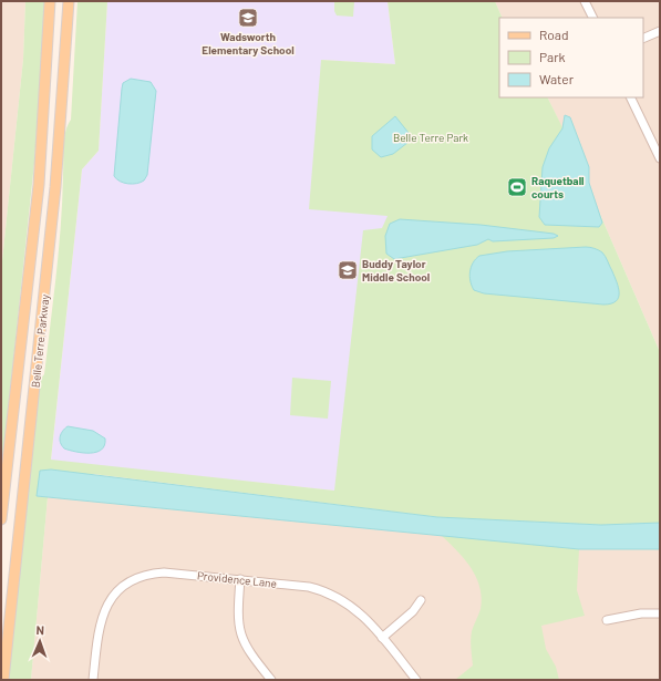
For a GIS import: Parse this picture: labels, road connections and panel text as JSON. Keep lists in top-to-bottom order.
{
  "streets": {
    "main road": ["Belle Terre Parkway"],
    "street": ["Providence Lane"]
  },
  "parks": ["Belle Terre Park"],
  "places": {
    "school or university": ["Wadsworth Elementary School", "Buddy Taylor Middle School"],
    "sports": ["Raquetball courts"]
  },
  "legend": ["Road", "Park", "Water"],
  "north": "top"
}
